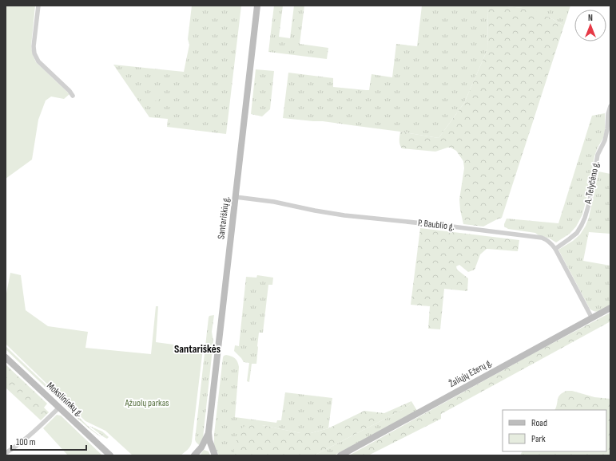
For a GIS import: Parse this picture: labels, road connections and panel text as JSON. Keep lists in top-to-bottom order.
{
  "streets": {
    "main road": ["Santariškių g.", "Žaliųjų Ežerų g.", "Mokslininkų g."],
    "street": ["A. Telyčėno g.", "P. Baublio g."]
  },
  "crossings": [
    ["A. Telyčėno g.", "P. Baublio g."],
    ["Santariškių g.", "P. Baublio g."],
    ["P. Baublio g.", "Žaliųjų Ežerų g."]
  ],
  "districts": ["Santariškės"],
  "parks": ["Ąžuolų parkas"],
  "legend": ["Road", "Park"],
  "scale_bar": "100 m",
  "north": "top"
}
